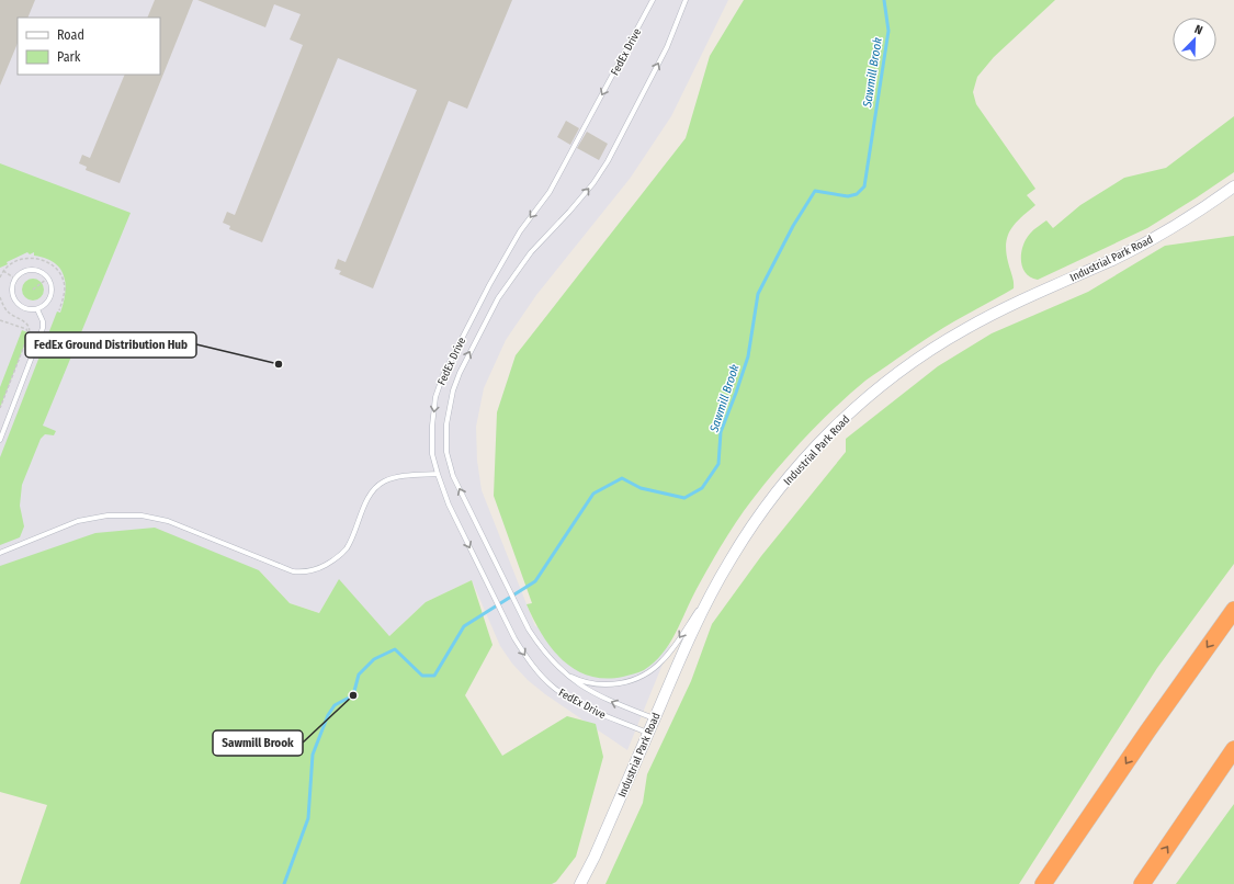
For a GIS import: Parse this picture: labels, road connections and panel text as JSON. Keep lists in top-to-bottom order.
{
  "streets": {
    "street": ["Industrial Park Road"],
    "lane": ["FedEx Drive"]
  },
  "crossings": [
    ["FedEx Drive", "Industrial Park Road"]
  ],
  "water": ["Sawmill Brook"],
  "places": ["FedEx Ground Distribution Hub", "Sawmill Brook"],
  "legend": ["Road", "Park"],
  "north": "top right"
}
